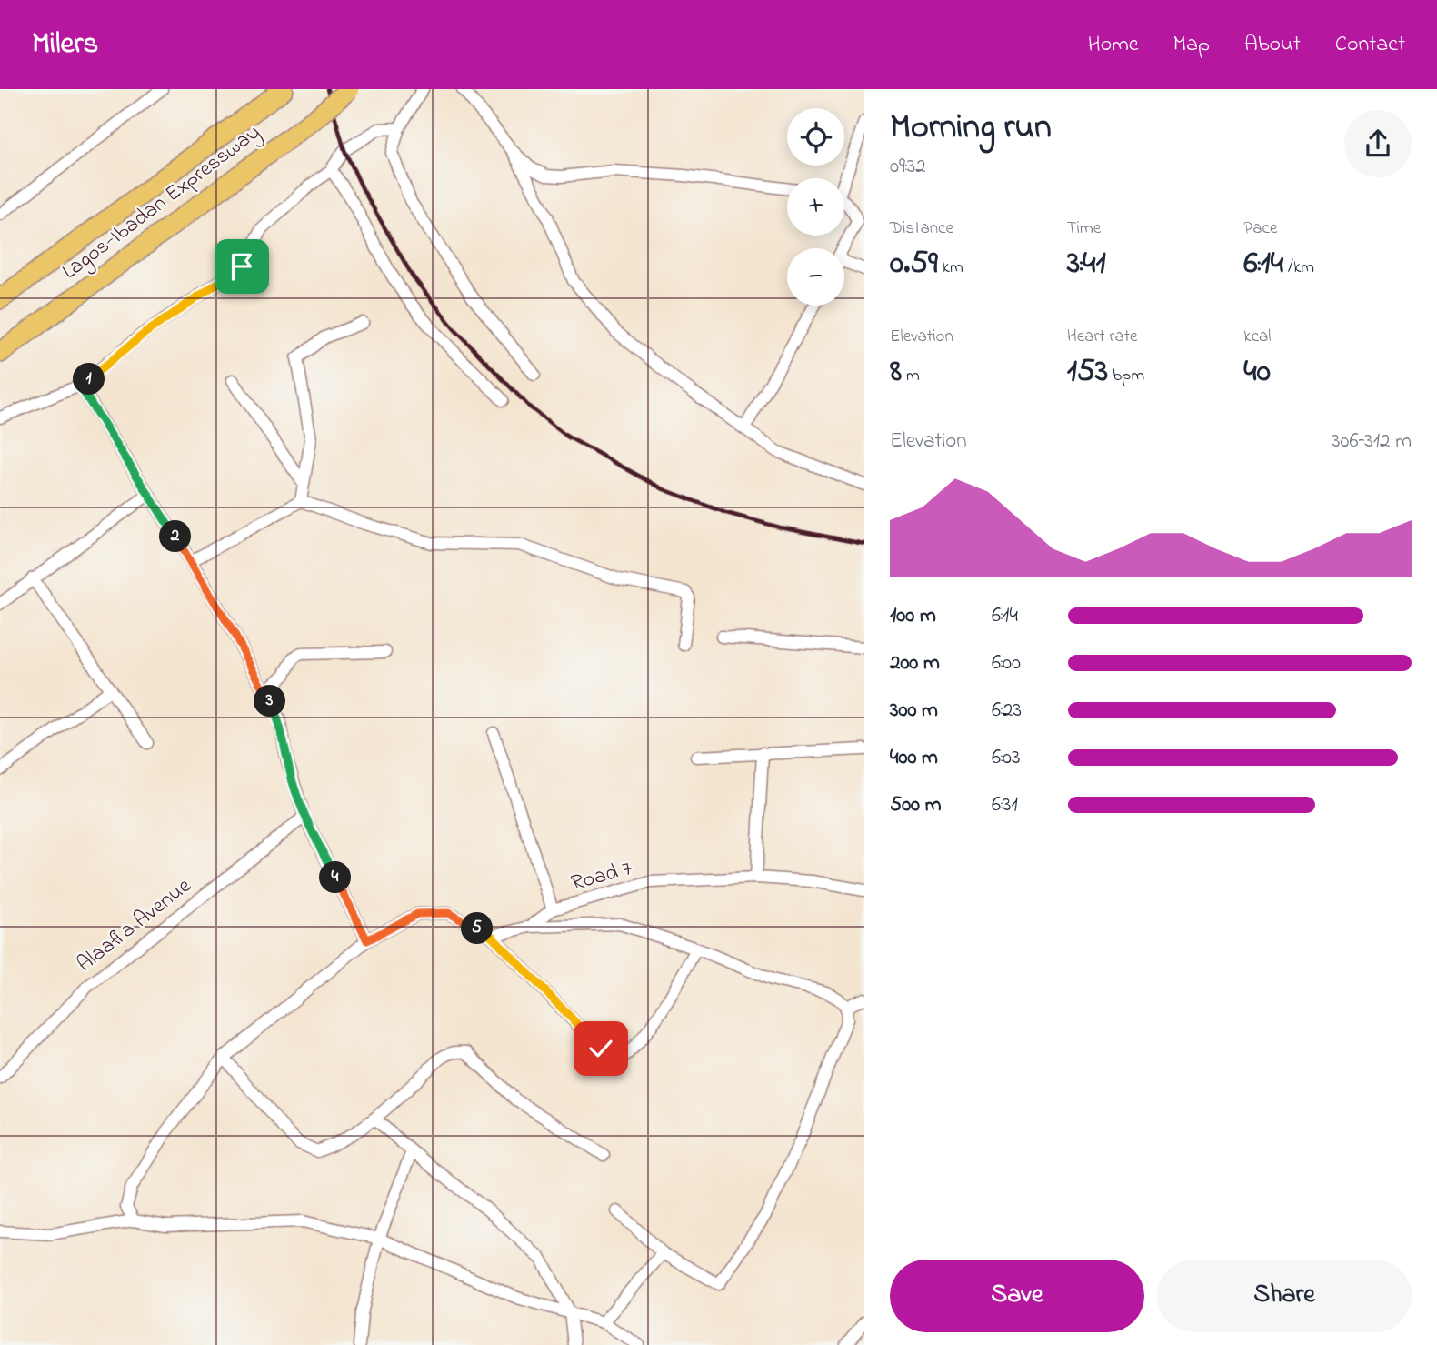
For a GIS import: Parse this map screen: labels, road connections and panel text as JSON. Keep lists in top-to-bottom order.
{
  "streets": {
    "highway": ["Lagos-Ibadan Expressway"],
    "street": ["Road 7", "Alaafia Avenue"]
  },
  "page": {
    "header": "Milers",
    "nav": [
      "Home",
      "Map",
      "About",
      "Contact"
    ],
    "heading": ["Morning run", "09:32"],
    "map_buttons": ["+", "−"],
    "stats": [
      ["Distance", "0.59 km"],
      ["Time", "3:41"],
      ["Pace", "6:14 /km"],
      ["Elevation", "8 m"],
      ["Heart rate", "153 bpm"],
      ["kcal", "40"]
    ],
    "pins": [
      "1",
      "2",
      "3",
      "4",
      "5"
    ],
    "chart": ["Elevation", "306–312 m"],
    "list": [
      {
        "name": "100 m",
        "note": "6:14"
      },
      {
        "name": "200 m",
        "note": "6:00"
      },
      {
        "name": "300 m",
        "note": "6:23"
      },
      {
        "name": "400 m",
        "note": "6:03"
      },
      {
        "name": "500 m",
        "note": "6:31"
      }
    ],
    "buttons": ["Save", "Share"]
  }
}
